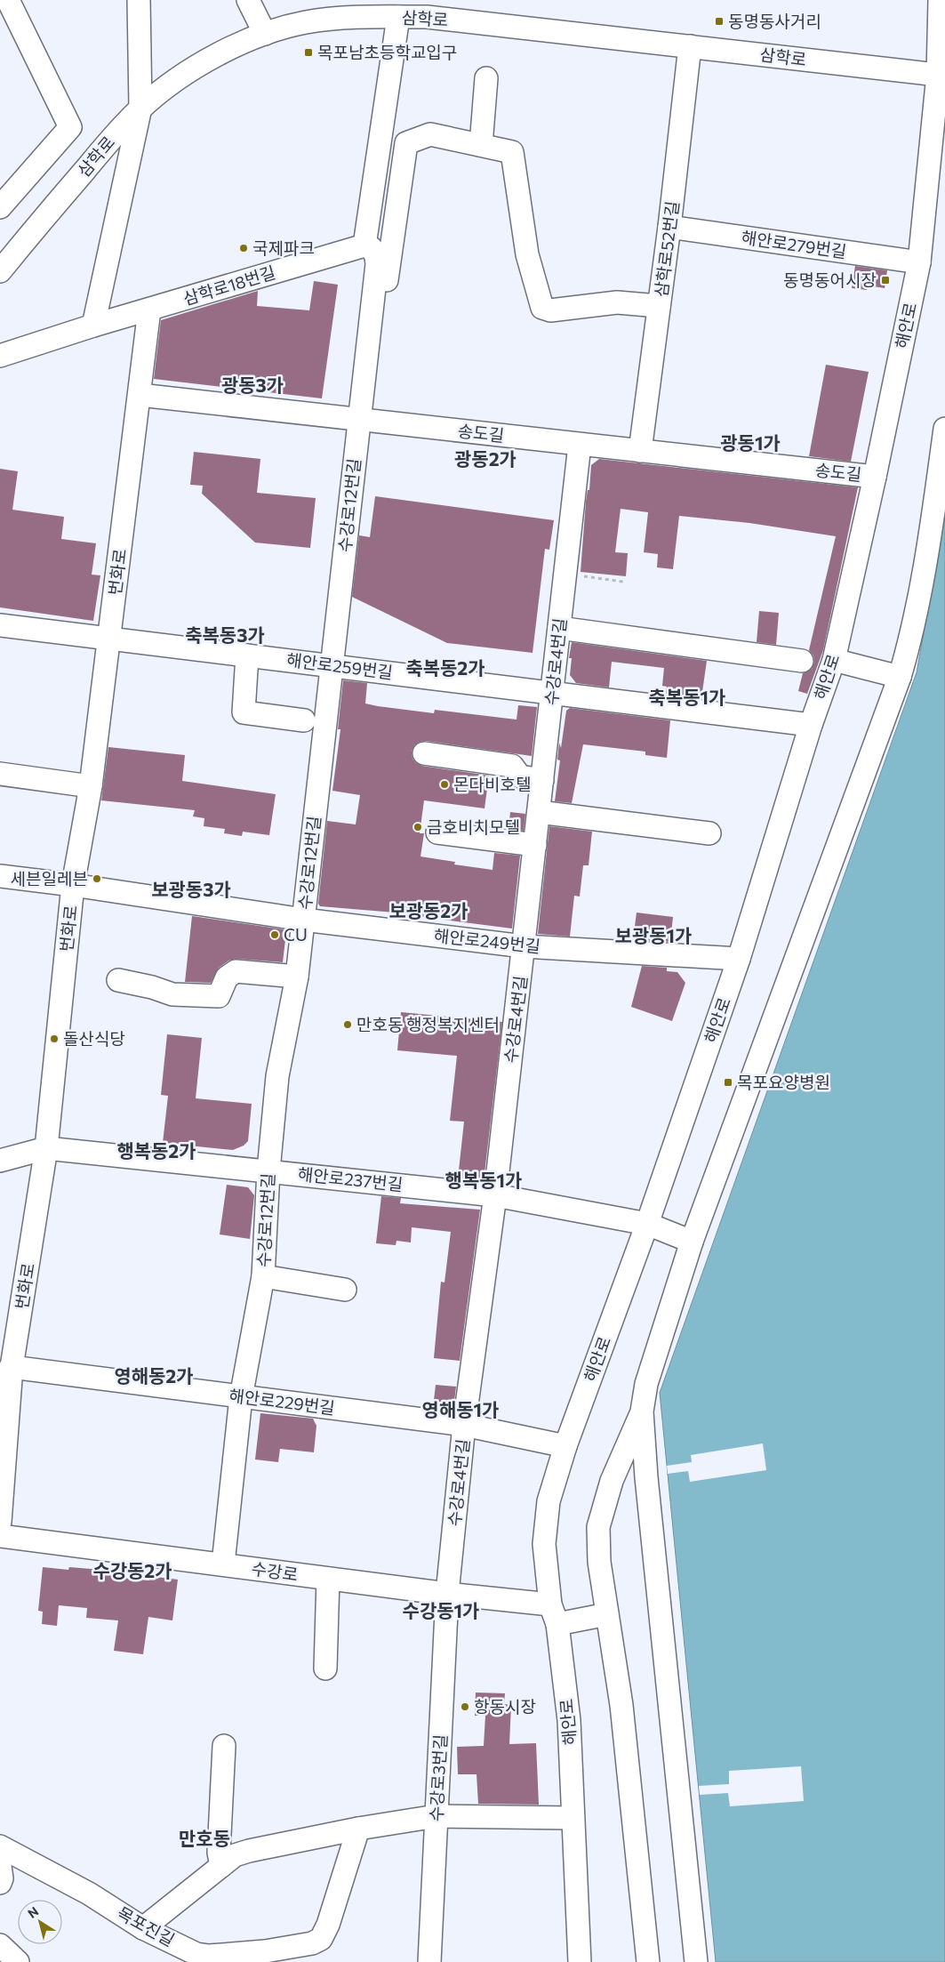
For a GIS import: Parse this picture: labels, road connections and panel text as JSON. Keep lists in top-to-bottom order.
{
  "streets": {
    "street": [
      "삼학로",
      "해안로279번길",
      "삼학로52번길",
      "삼학로18번길",
      "해안로",
      "송도길",
      "수강로12번길",
      "번화로",
      "수강로4번길",
      "해안로259번길",
      "해안로249번길",
      "해안로237번길",
      "해안로229번길",
      "수강로",
      "수강로3번길",
      "목포진길"
    ]
  },
  "crossings": [
    ["삼학로", "삼학로52번길"],
    ["삼학로", "해안로"],
    ["해안로279번길", "삼학로52번길"],
    ["해안로279번길", "해안로"],
    ["삼학로52번길", "송도길"],
    ["삼학로18번길", "수강로12번길"],
    ["삼학로18번길", "번화로"],
    ["해안로", "송도길"],
    ["해안로", "해안로259번길"],
    ["해안로", "해안로249번길"],
    ["해안로", "해안로237번길"],
    ["해안로", "해안로229번길"],
    ["해안로", "수강로"],
    ["송도길", "수강로12번길"],
    ["송도길", "번화로"],
    ["송도길", "수강로4번길"],
    ["수강로12번길", "해안로259번길"],
    ["수강로12번길", "해안로249번길"],
    ["수강로12번길", "해안로237번길"],
    ["수강로12번길", "해안로229번길"],
    ["수강로12번길", "수강로"],
    ["번화로", "해안로259번길"],
    ["번화로", "해안로249번길"],
    ["번화로", "해안로237번길"],
    ["번화로", "해안로229번길"],
    ["수강로4번길", "해안로259번길"],
    ["수강로4번길", "해안로249번길"],
    ["수강로4번길", "해안로237번길"],
    ["수강로4번길", "해안로229번길"],
    ["수강로4번길", "수강로"],
    ["수강로4번길", "수강로3번길"],
    ["수강로", "수강로3번길"]
  ],
  "districts": [
    "광동3가",
    "광동1가",
    "광동2가",
    "축복동3가",
    "축복동2가",
    "축복동1가",
    "보광동3가",
    "보광동2가",
    "보광동1가",
    "행복동2가",
    "행복동1가",
    "영해동2가",
    "영해동1가",
    "수강동2가",
    "수강동1가",
    "만호동"
  ],
  "places": {
    "transit": [
      "동명동사거리",
      "목포남초등학교입구",
      "동명동어시장",
      "목포요양병원"
    ],
    "other": [
      "국제파크",
      "몬다비호텔",
      "금호비치모텔",
      "세븐일레븐",
      "CU",
      "만호동 행정복지센터",
      "돌산식당",
      "항동시장"
    ]
  },
  "north": "top left"
}
